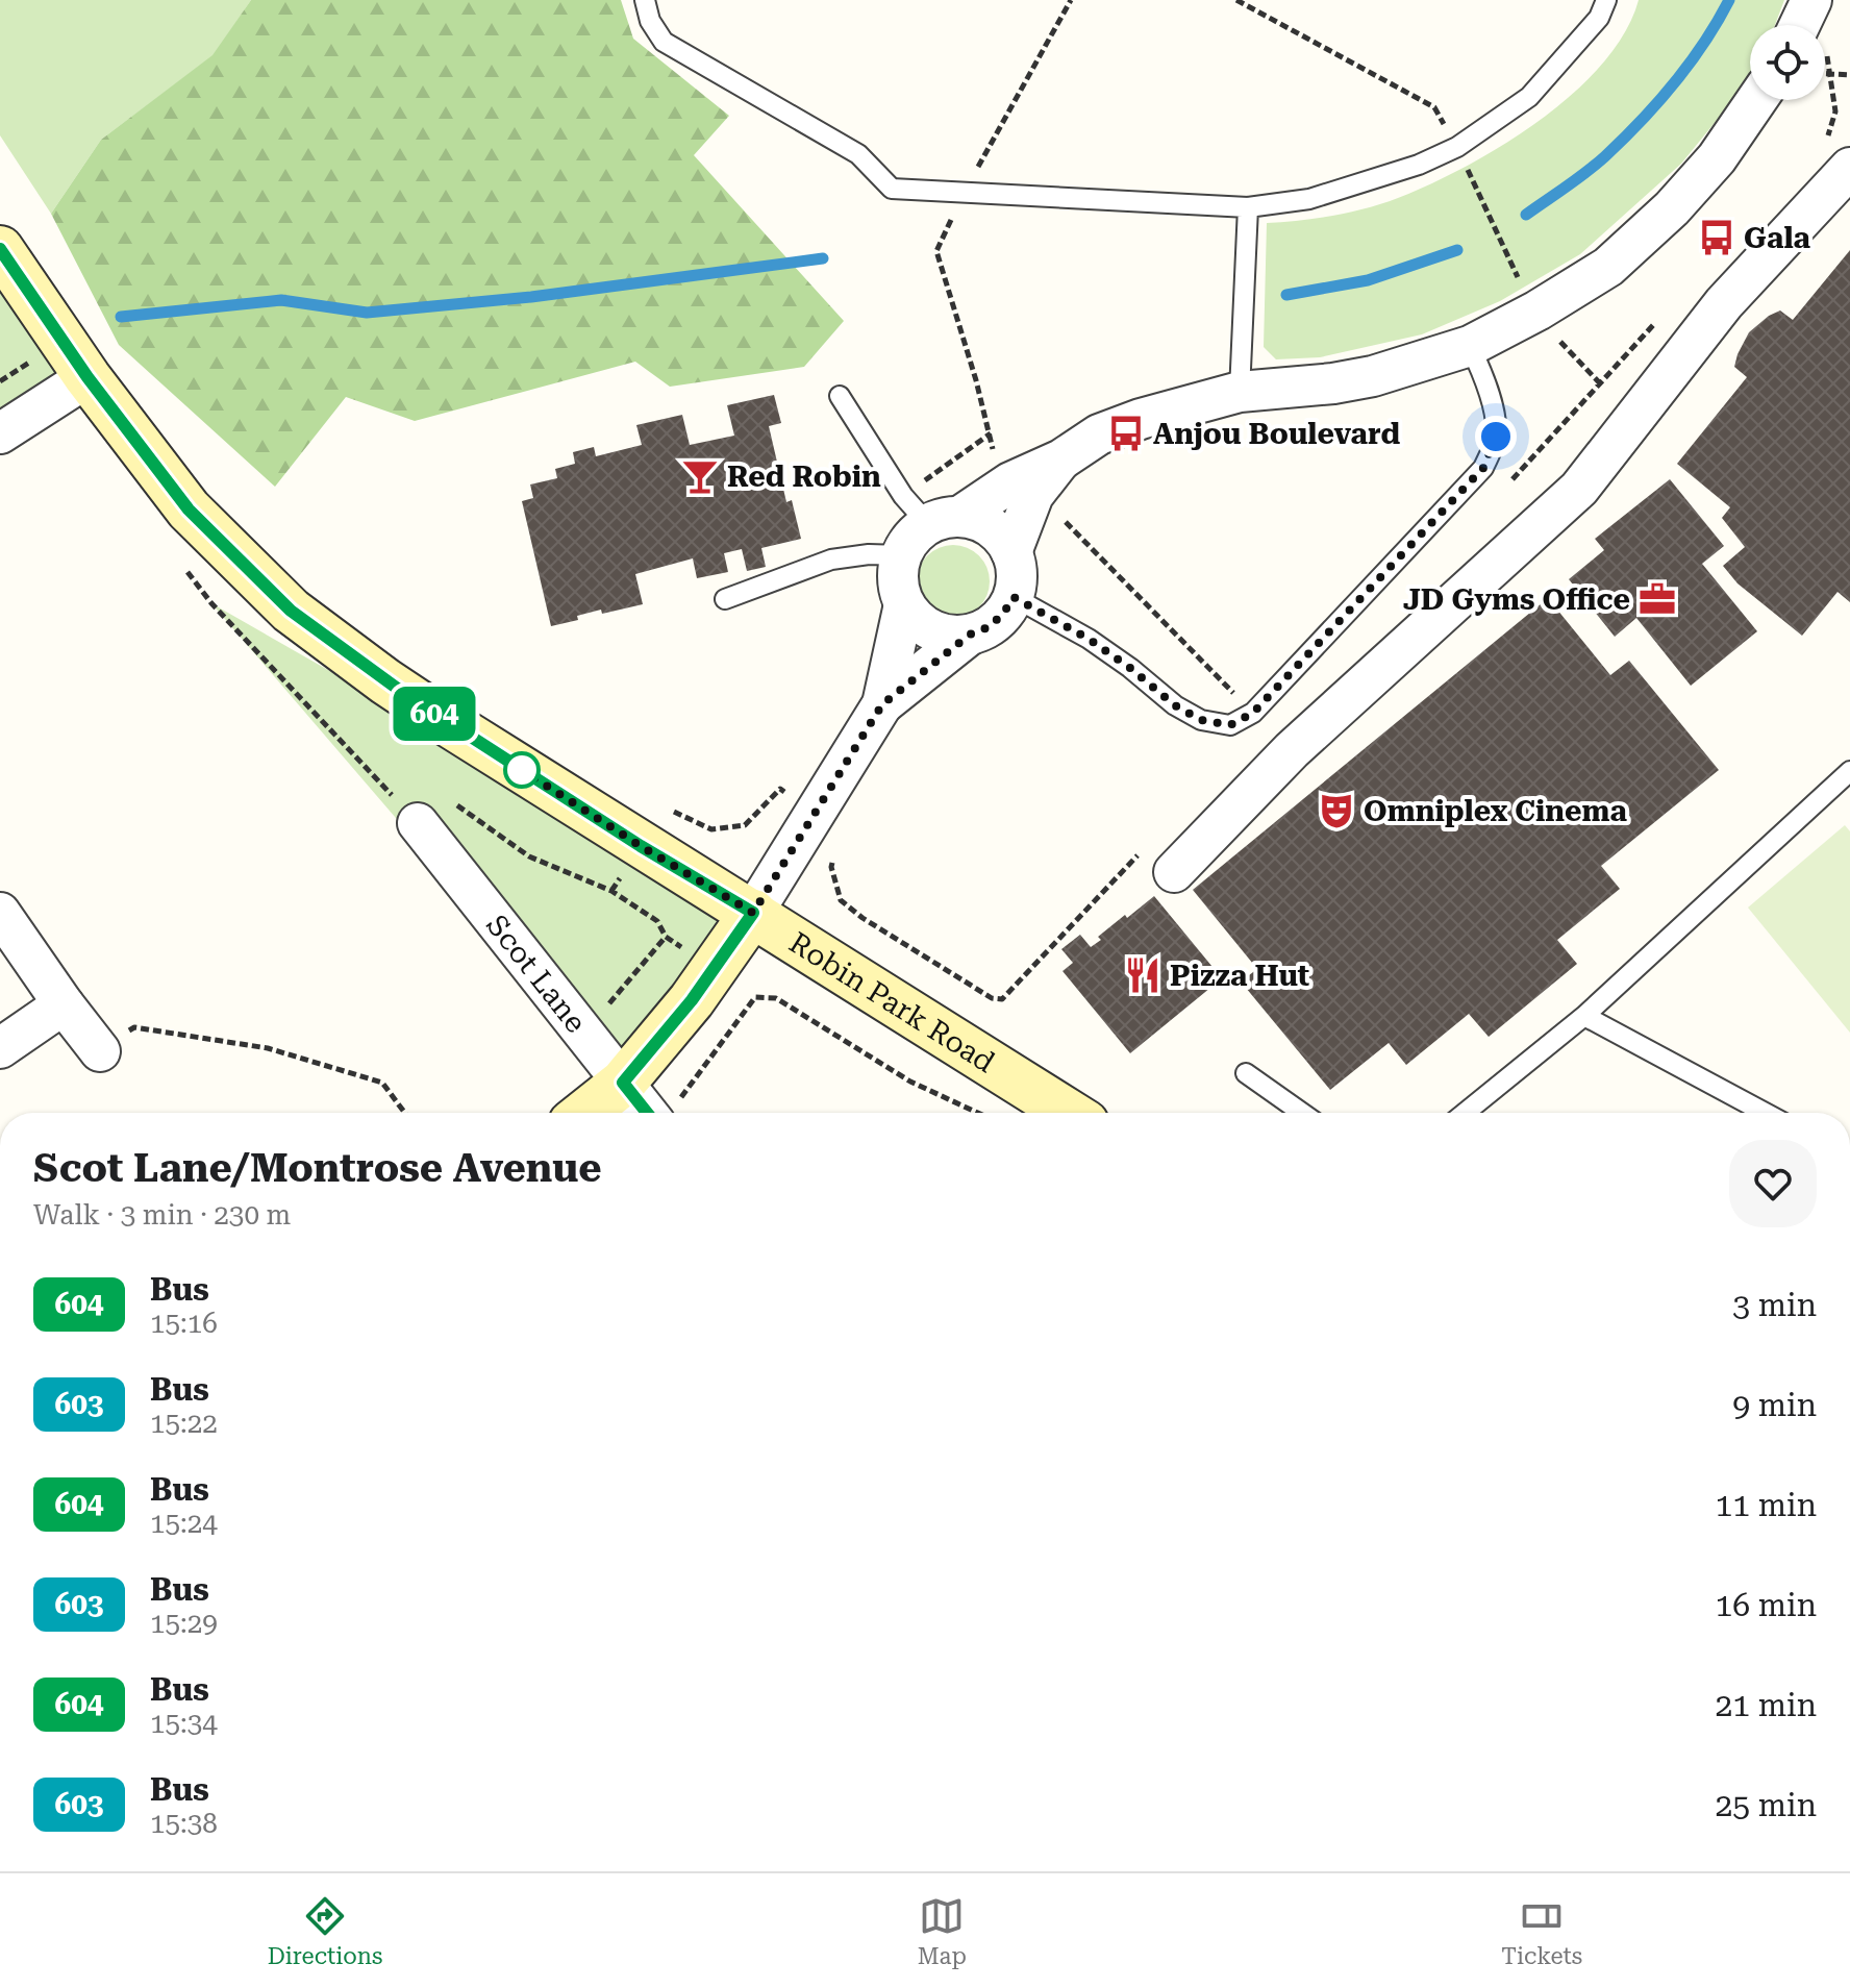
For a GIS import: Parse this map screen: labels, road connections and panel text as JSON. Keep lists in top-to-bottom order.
{
  "streets": {
    "street": ["Scot Lane", "Robin Park Road"]
  },
  "places": {
    "bus stop": ["Gala", "Anjou Boulevard"],
    "bar": ["Red Robin"],
    "office": ["JD Gyms Office"],
    "theatre": ["Omniplex Cinema"],
    "restaurant": ["Pizza Hut"]
  },
  "lines": ["bus line 604"],
  "page": {
    "on_map": "604",
    "heading": ["Scot Lane/Montrose Avenue", "Walk · 3 min · 230 m"],
    "list": [
      {
        "mark": "604",
        "name": "Bus",
        "note": "15:16",
        "value": "3 min"
      },
      {
        "mark": "603",
        "name": "Bus",
        "note": "15:22",
        "value": "9 min"
      },
      {
        "mark": "604",
        "name": "Bus",
        "note": "15:24",
        "value": "11 min"
      },
      {
        "mark": "603",
        "name": "Bus",
        "note": "15:29",
        "value": "16 min"
      },
      {
        "mark": "604",
        "name": "Bus",
        "note": "15:34",
        "value": "21 min"
      },
      {
        "mark": "603",
        "name": "Bus",
        "note": "15:38",
        "value": "25 min"
      }
    ],
    "tabs": ["Directions", "Map", "Tickets"]
  }
}
